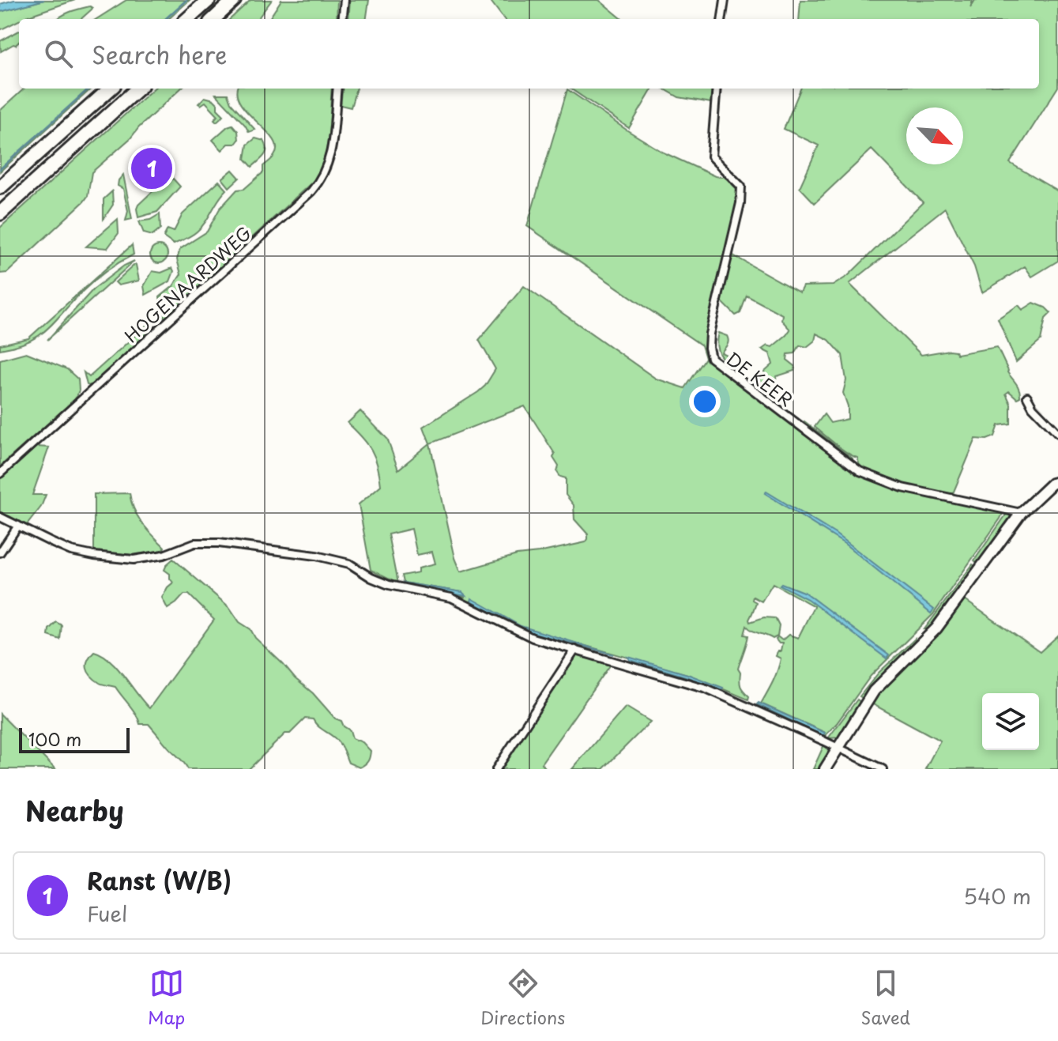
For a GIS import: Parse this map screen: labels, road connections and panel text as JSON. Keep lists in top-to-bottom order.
{
  "streets": {
    "street": ["HOGENAARDWEG", "DE KEER"]
  },
  "scale_bar": "100 m",
  "north": "bottom right",
  "page": {
    "search": "Search here",
    "pins": "1",
    "scale": "100 m",
    "heading": "Nearby",
    "list": [
      {
        "mark": "1",
        "name": "Ranst (W/B)",
        "note": "Fuel",
        "value": "540 m"
      }
    ],
    "nav": ["Map", "Directions", "Saved"]
  }
}
